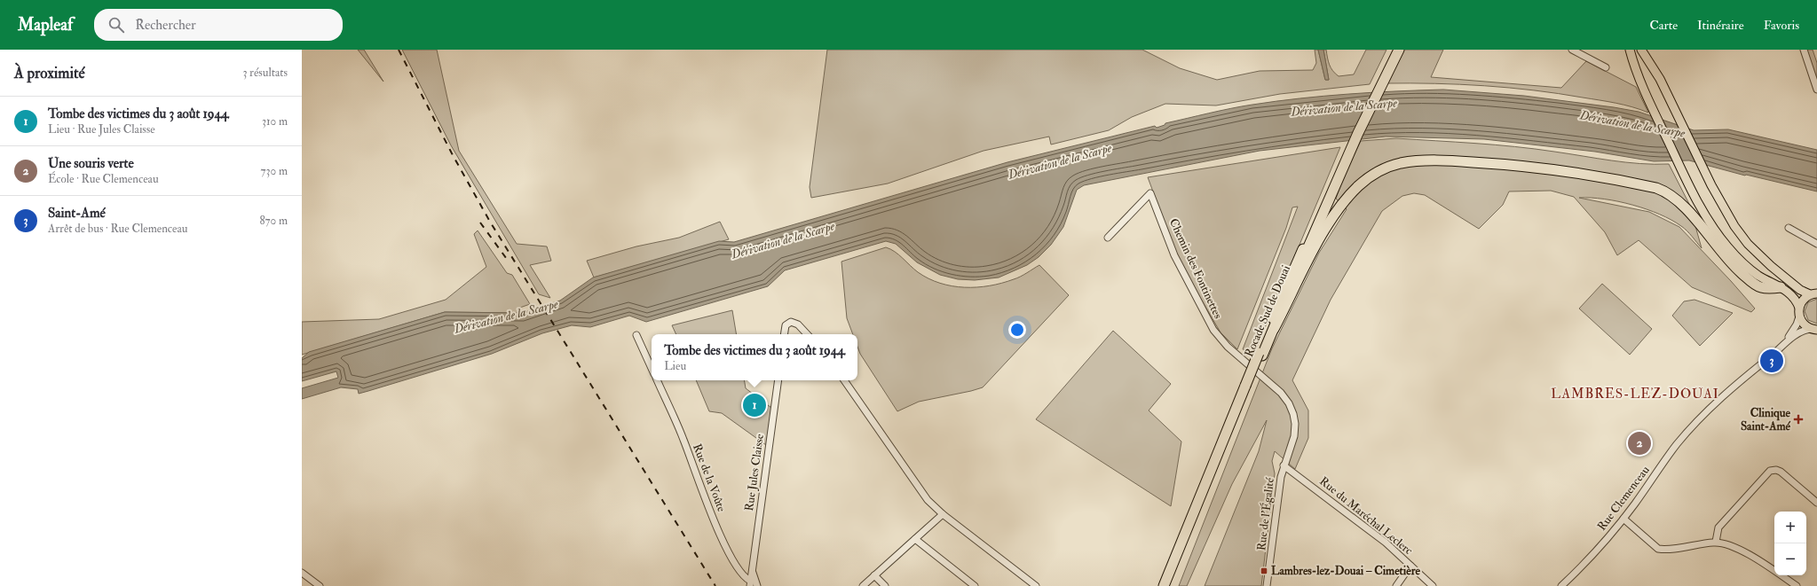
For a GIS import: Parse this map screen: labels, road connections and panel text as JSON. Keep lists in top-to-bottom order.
{
  "streets": {
    "highway": ["Rocade Sud de Douai"],
    "street": [
      "Chemin des Fontinettes",
      "Rue Jules Claisse",
      "Rue de la Voûte",
      "Rue Clemenceau",
      "Rue de l'Égalité",
      "Rue du Maréchal Leclerc"
    ]
  },
  "crossings": [
    ["Chemin des Fontinettes", "Rue de l'Égalité"],
    ["Chemin des Fontinettes", "Rue du Maréchal Leclerc"],
    ["Rue Jules Claisse", "Rue de la Voûte"],
    ["Rue de l'Égalité", "Rue du Maréchal Leclerc"]
  ],
  "districts": ["LAMBRES-LEZ-DOUAI"],
  "water": ["Dérivation de la Scarpe"],
  "places": {
    "health": ["Clinique Saint-Amé"],
    "transit": ["Lambres-lez-Douai – Cimetière"]
  },
  "page": {
    "header": "Mapleaf",
    "search": "Rechercher",
    "nav": ["Carte", "Itinéraire", "Favoris"],
    "heading": ["À proximité", "3 résultats"],
    "list": [
      {
        "mark": "1",
        "name": "Tombe des victimes du 3 août 1944",
        "note": "Lieu · Rue Jules Claisse",
        "value": "310 m"
      },
      {
        "mark": "2",
        "name": "Une souris verte",
        "note": "École · Rue Clemenceau",
        "value": "730 m"
      },
      {
        "mark": "3",
        "name": "Saint-Amé",
        "note": "Arrêt de bus · Rue Clemenceau",
        "value": "870 m"
      }
    ],
    "popup": ["Tombe des victimes du 3 août 1944", "Lieu"],
    "pins": ["3", "1", "2"],
    "map_buttons": ["+", "−"]
  }
}
